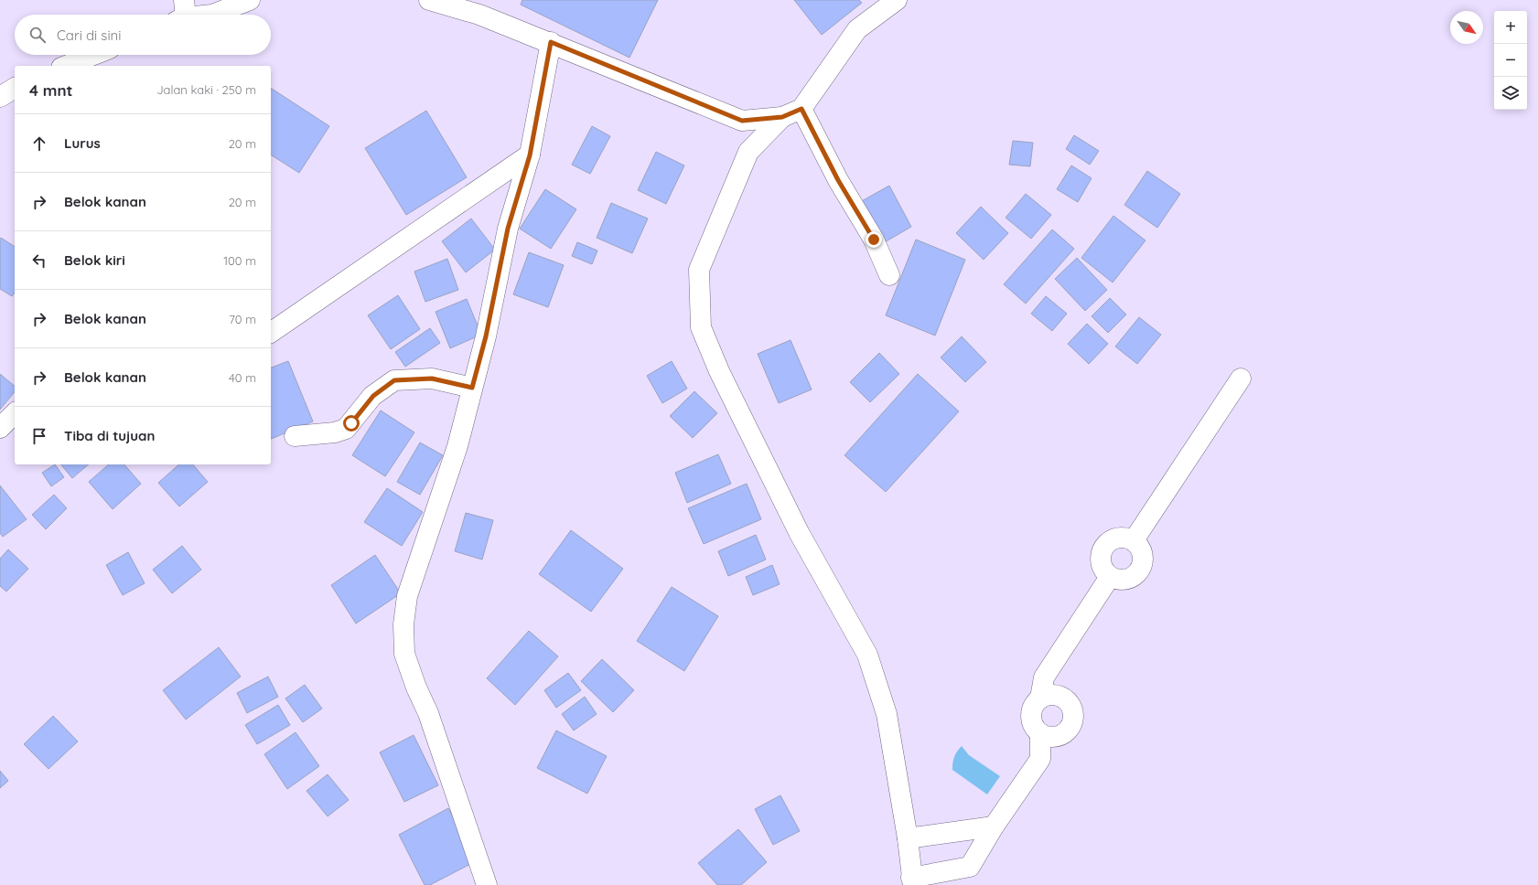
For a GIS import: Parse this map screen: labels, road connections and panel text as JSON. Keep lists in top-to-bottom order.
{
  "north": "bottom right",
  "page": {
    "map_buttons": ["+", "−"],
    "search": "Cari di sini",
    "heading": ["4 mnt", "Jalan kaki · 250 m"],
    "list": [
      ["Lurus", "20 m"],
      ["Belok kanan", "20 m"],
      ["Belok kiri", "100 m"],
      ["Belok kanan", "70 m"],
      ["Belok kanan", "40 m"],
      "Tiba di tujuan"
    ]
  }
}
